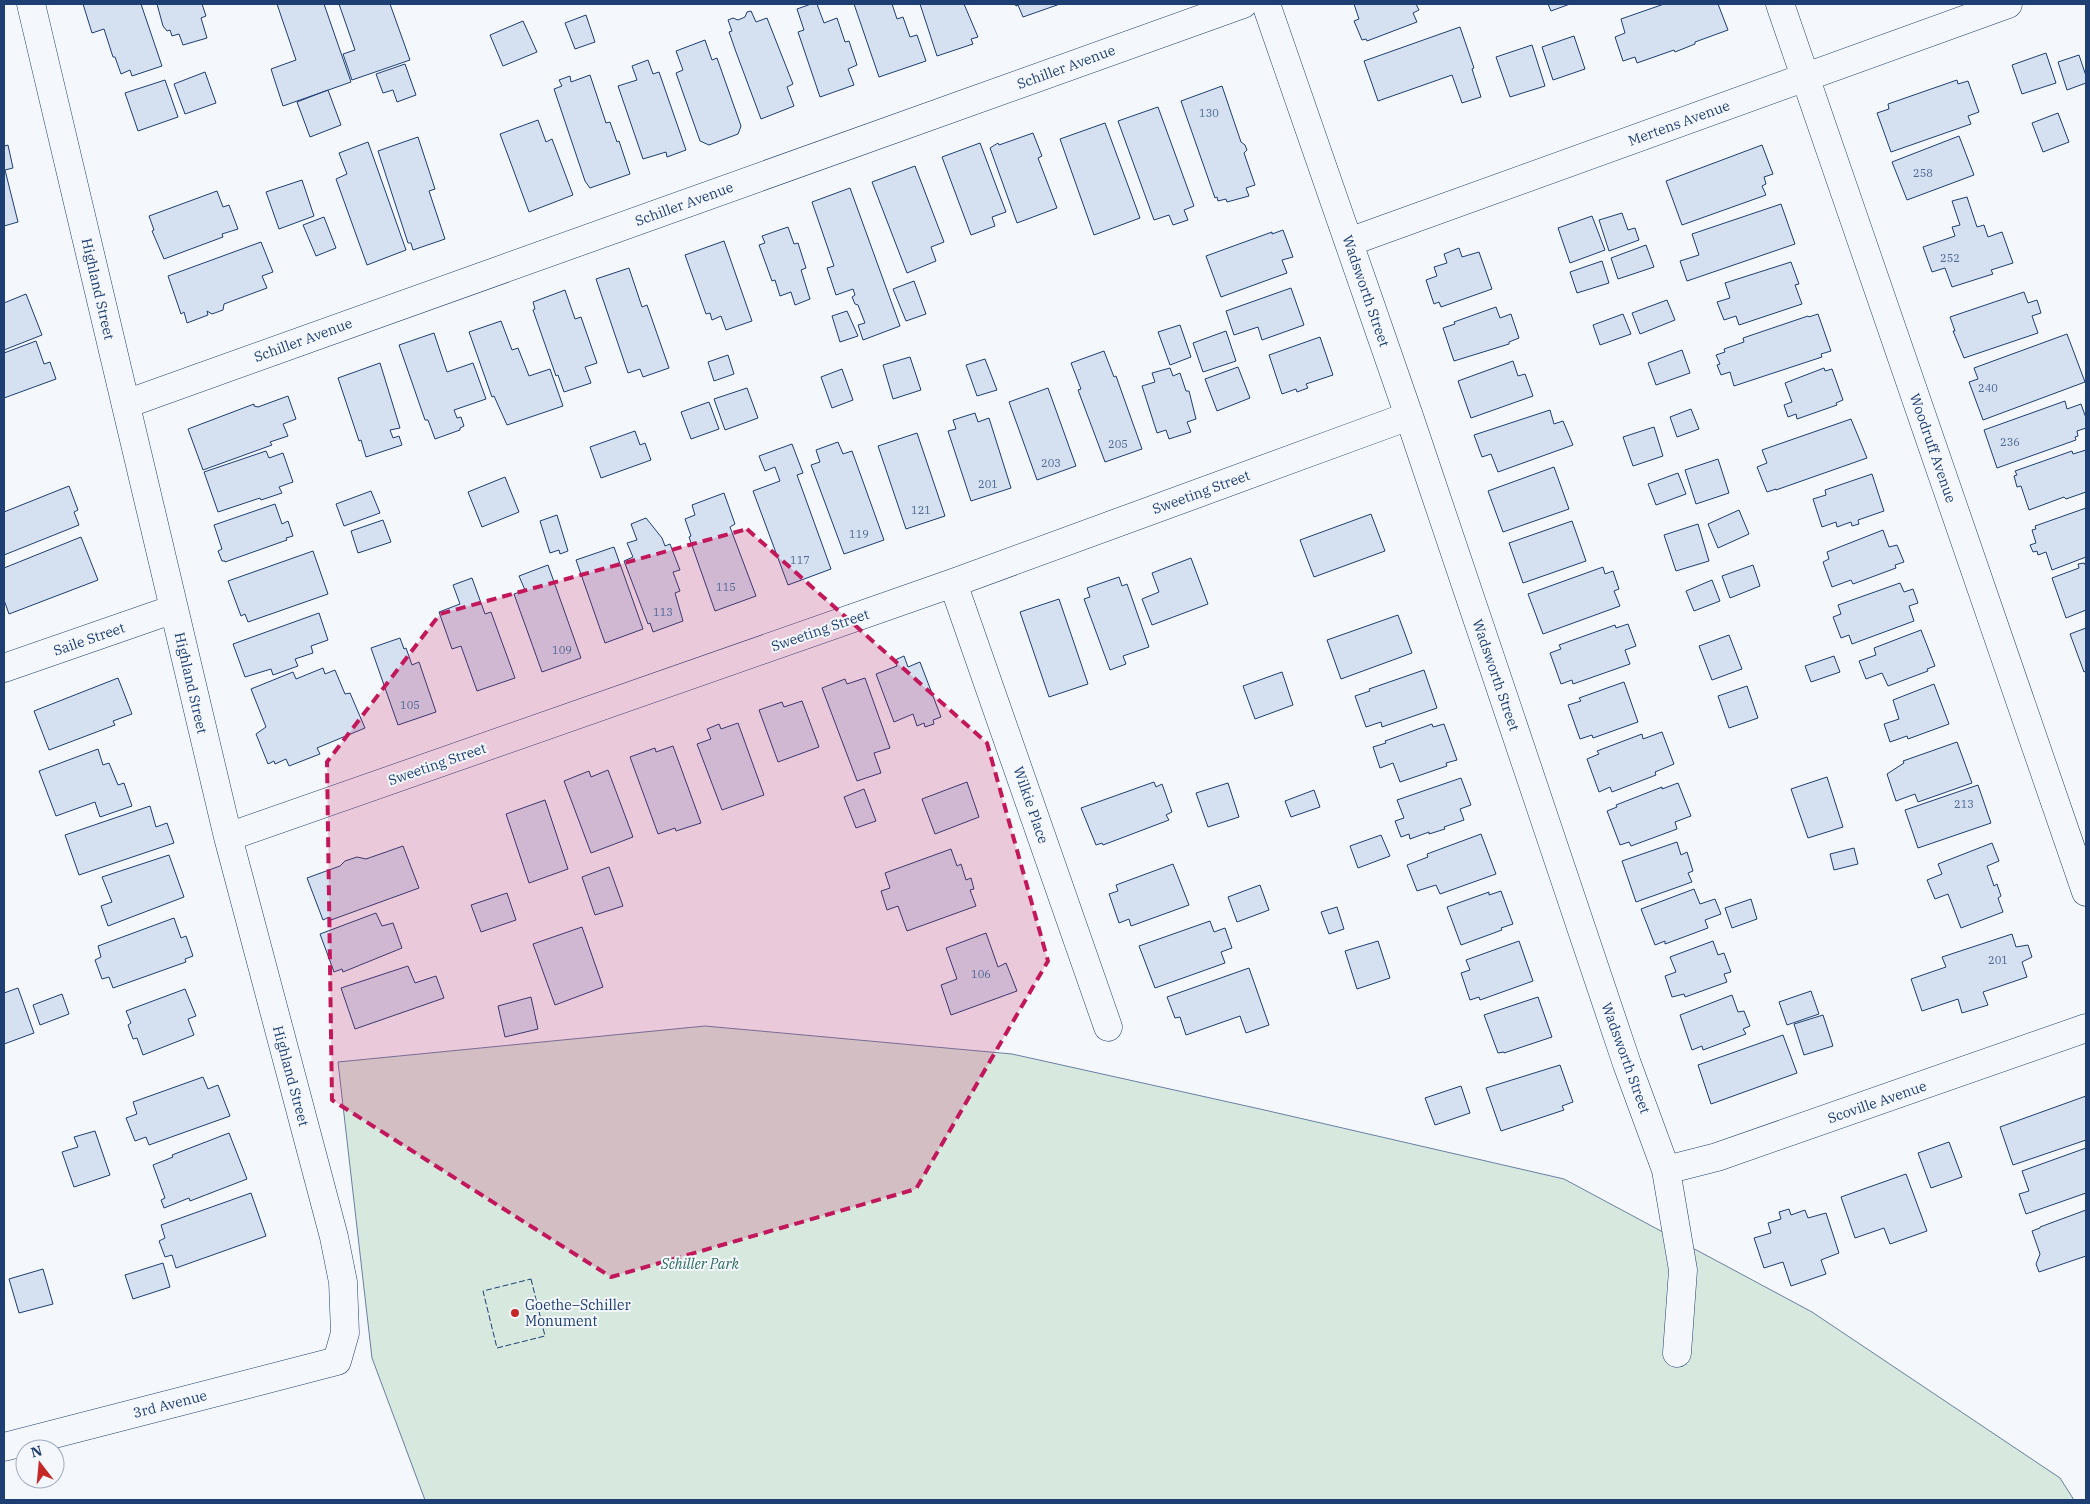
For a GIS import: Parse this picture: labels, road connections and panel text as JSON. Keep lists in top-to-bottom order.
{
  "streets": {
    "street": [
      "Schiller Avenue",
      "Mertens Avenue",
      "Highland Street",
      "Wadsworth Street",
      "Woodruff Avenue",
      "Sweeting Street",
      "Saile Street",
      "Wilkie Place",
      "Scoville Avenue",
      "3rd Avenue"
    ]
  },
  "crossings": [
    ["Schiller Avenue", "Highland Street"],
    ["Mertens Avenue", "Wadsworth Street"],
    ["Mertens Avenue", "Woodruff Avenue"],
    ["Highland Street", "Sweeting Street"],
    ["Highland Street", "Saile Street"],
    ["Highland Street", "3rd Avenue"],
    ["Wadsworth Street", "Sweeting Street"],
    ["Wadsworth Street", "Scoville Avenue"],
    ["Sweeting Street", "Wilkie Place"]
  ],
  "parks": ["Schiller Park"],
  "places": ["Goethe–Schiller Monument"],
  "house_numbers": [
    "130",
    "258",
    "252",
    "240",
    "236",
    "205",
    "203",
    "201",
    "121",
    "119",
    "117",
    "115",
    "113",
    "109",
    "105",
    "213",
    "201",
    "106"
  ],
  "north": "top"
}
